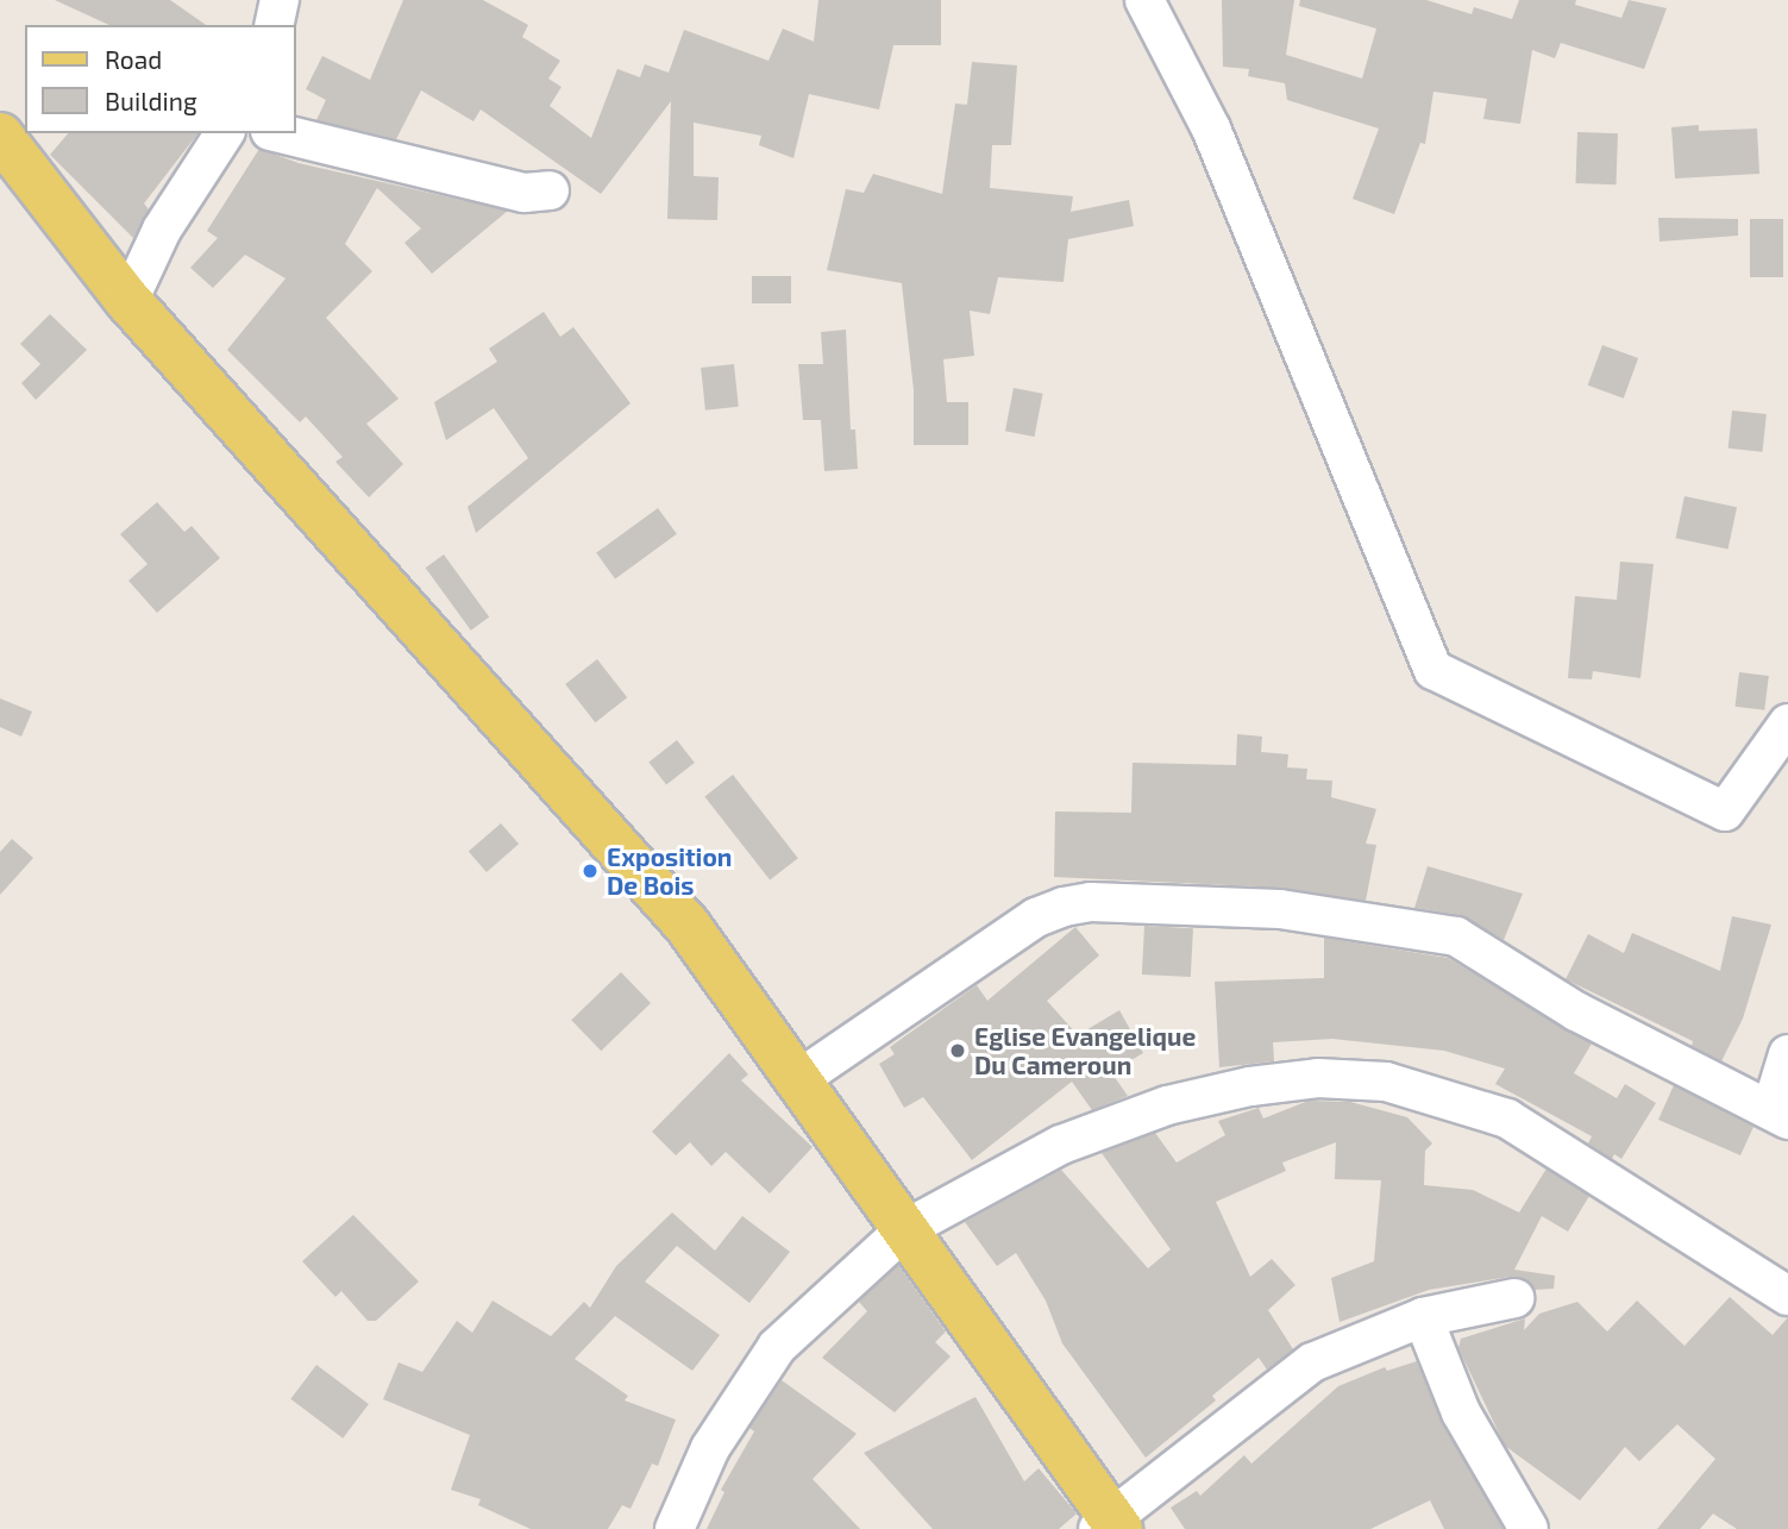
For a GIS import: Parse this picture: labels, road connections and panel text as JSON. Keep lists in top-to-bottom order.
{
  "places": ["Exposition De Bois", "Eglise Evangelique Du Cameroun"],
  "legend": ["Road", "Building"]
}
